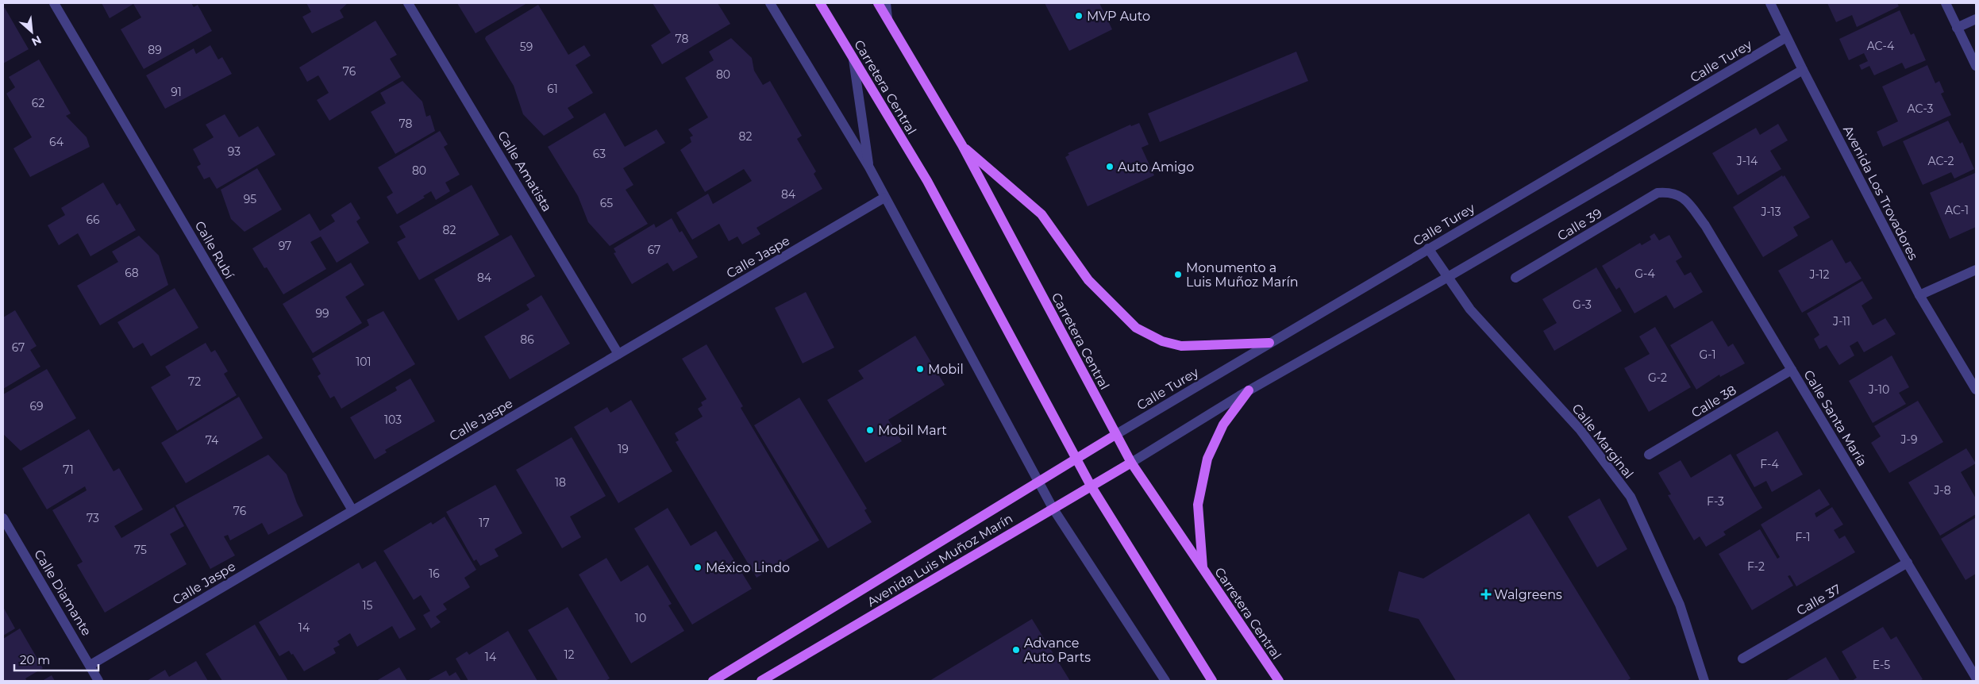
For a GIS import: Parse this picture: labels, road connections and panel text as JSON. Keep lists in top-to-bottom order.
{
  "streets": {
    "main road": ["Carretera Central", "Avenida Luis Muñoz Marín"],
    "street": [
      "Calle Turey",
      "Calle Amatista",
      "Avenida Los Trovadores",
      "Calle 39",
      "Calle Rubí",
      "Calle Jaspe",
      "Calle 38",
      "Calle Santa María",
      "Calle Marginal",
      "Calle Diamante",
      "Calle 37"
    ]
  },
  "crossings": [
    ["Calle Turey", "Carretera Central"],
    ["Calle Turey", "Avenida Los Trovadores"],
    ["Calle Turey", "Calle Marginal"],
    ["Carretera Central", "Avenida Luis Muñoz Marín"],
    ["Calle Amatista", "Calle Jaspe"],
    ["Calle 39", "Calle Santa María"],
    ["Calle Rubí", "Calle Jaspe"],
    ["Calle Jaspe", "Calle Diamante"],
    ["Calle 38", "Calle Santa María"],
    ["Calle Santa María", "Calle 37"]
  ],
  "places": {
    "other": [
      "MVP Auto",
      "Auto Amigo",
      "Monumento a Luis Muñoz Marín",
      "Mobil",
      "Mobil Mart",
      "México Lindo",
      "Advance Auto Parts"
    ],
    "health": ["Walgreens"]
  },
  "house_numbers": [
    "78",
    "AC-4",
    "59",
    "89",
    "76",
    "80",
    "61",
    "91",
    "62",
    "AC-3",
    "78",
    "82",
    "64",
    "93",
    "63",
    "J-14",
    "AC-2",
    "80",
    "84",
    "95",
    "65",
    "AC-1",
    "J-13",
    "66",
    "82",
    "97",
    "67",
    "68",
    "G-4",
    "J-12",
    "84",
    "G-3",
    "99",
    "J-11",
    "86",
    "67",
    "G-1",
    "101",
    "G-2",
    "72",
    "J-10",
    "69",
    "103",
    "J-9",
    "74",
    "19",
    "F-4",
    "71",
    "18",
    "J-8",
    "F-3",
    "76",
    "73",
    "17",
    "F-1",
    "75",
    "F-2",
    "16",
    "15",
    "10",
    "14",
    "12",
    "14",
    "E-5"
  ],
  "scale_bar": "20 m",
  "north": "bottom right"
}
